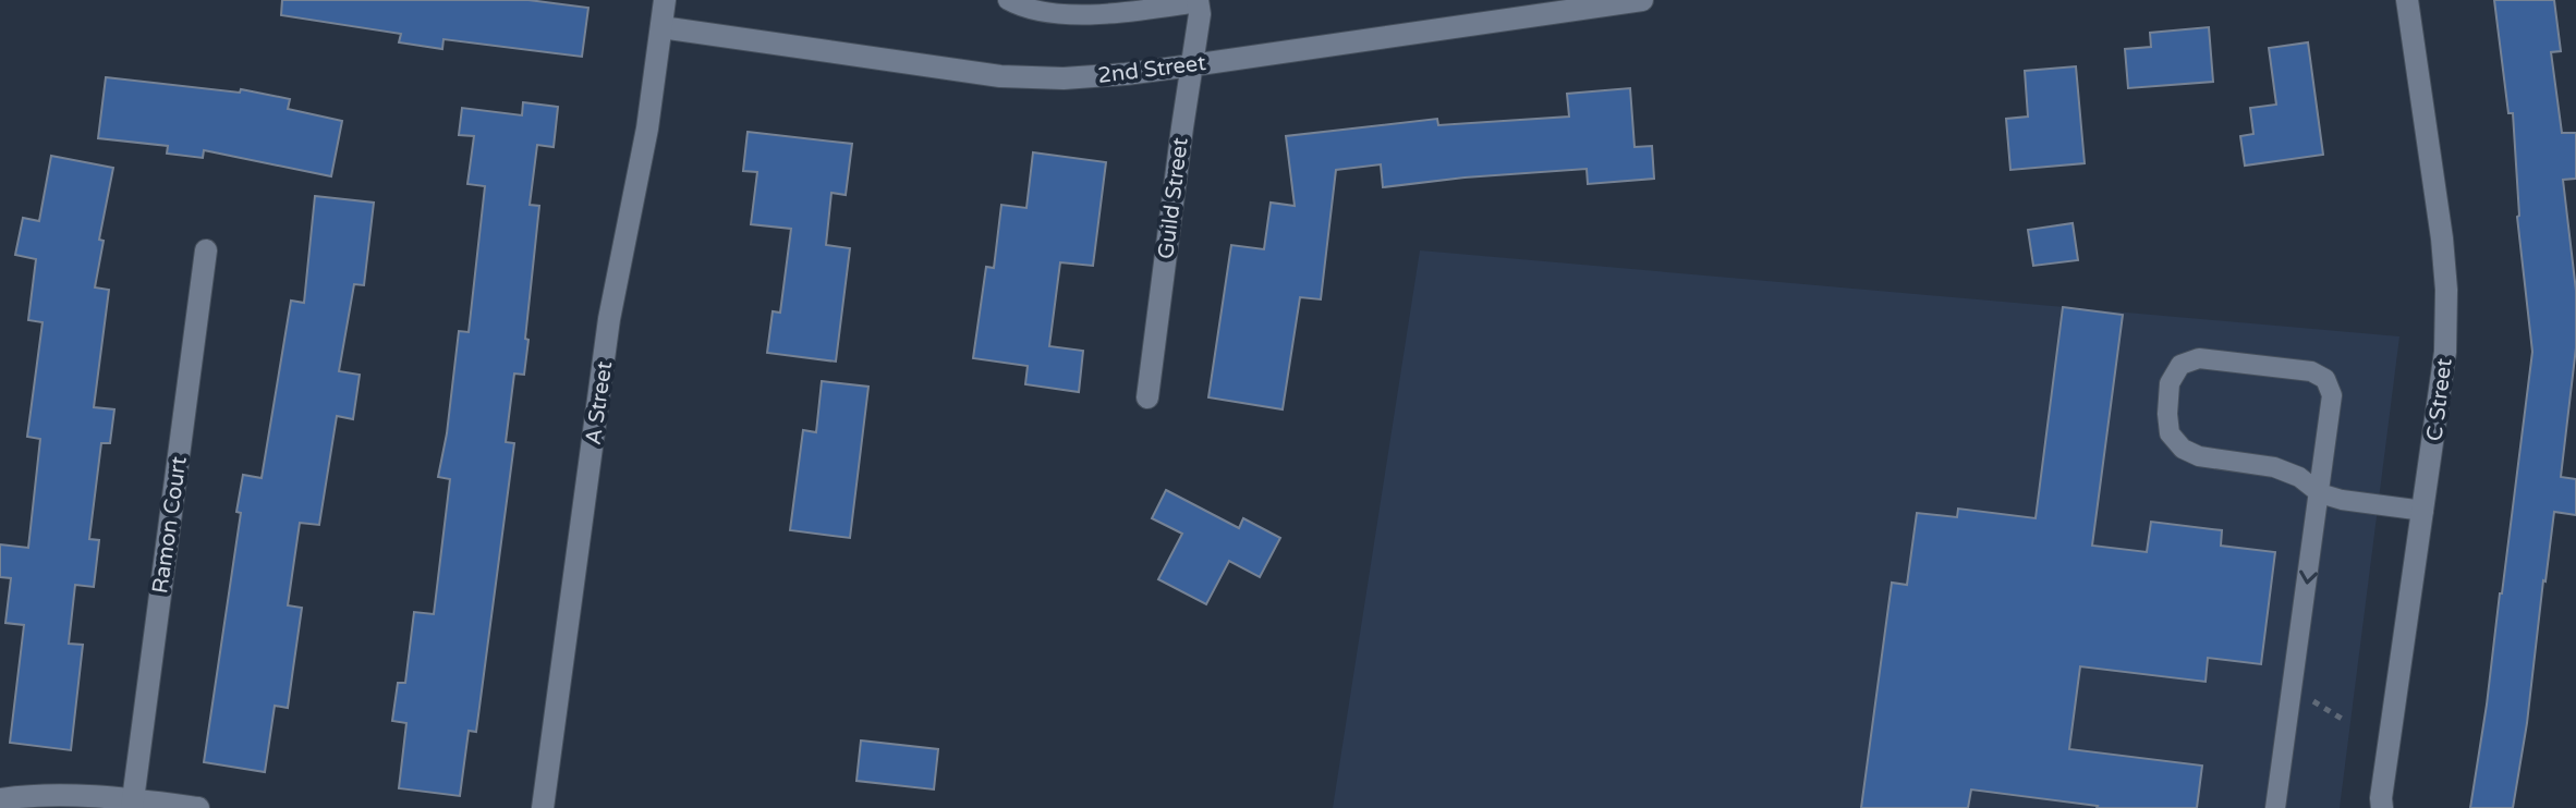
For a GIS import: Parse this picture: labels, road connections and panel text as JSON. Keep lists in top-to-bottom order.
{
  "streets": {
    "street": [
      "2nd Street",
      "Guild Street",
      "C Street",
      "A Street",
      "Ramon Court"
    ]
  },
  "crossings": [
    ["2nd Street", "Guild Street"],
    ["2nd Street", "A Street"]
  ]
}
